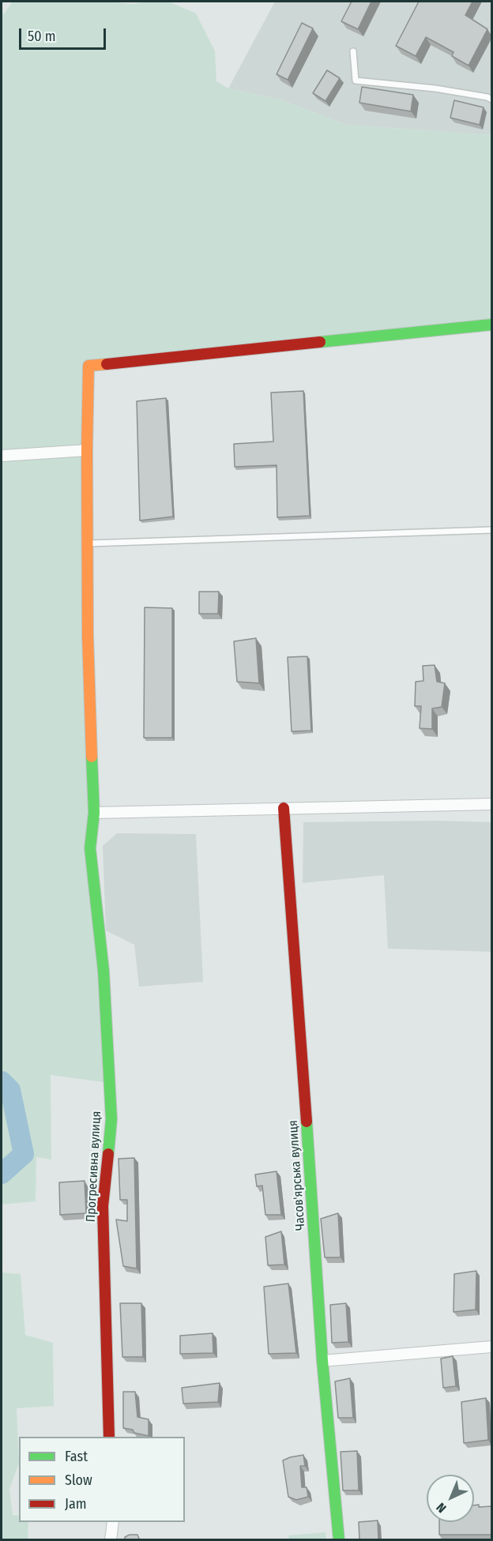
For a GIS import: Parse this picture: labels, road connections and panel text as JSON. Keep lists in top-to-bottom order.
{
  "streets": {
    "street": ["Прогресивна вулиця", "Часов'ярська вулиця"]
  },
  "legend": ["Fast", "Slow", "Jam"],
  "scale_bar": "50 m",
  "north": "bottom left"
}
